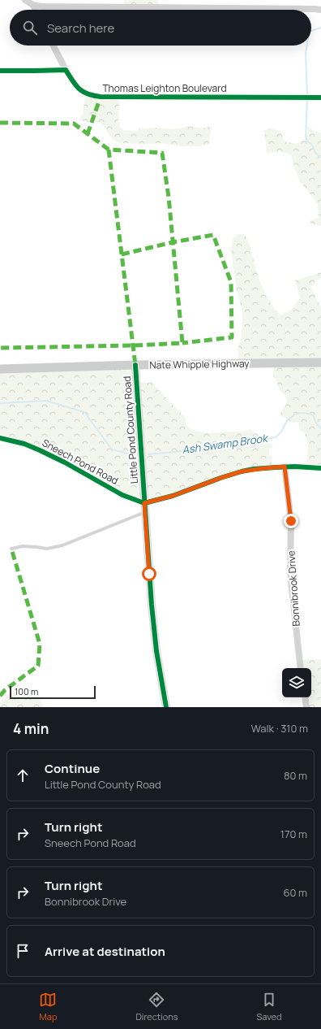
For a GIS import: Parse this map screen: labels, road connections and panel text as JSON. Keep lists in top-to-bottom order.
{
  "streets": {
    "main road": ["Nate Whipple Highway"],
    "street": [
      "Thomas Leighton Boulevard",
      "Little Pond County Road",
      "Sneech Pond Road",
      "Bonnibrook Drive"
    ]
  },
  "crossings": [
    ["Nate Whipple Highway", "Little Pond County Road"],
    ["Little Pond County Road", "Sneech Pond Road"]
  ],
  "water": ["Ash Swamp Brook"],
  "scale_bar": "100 m",
  "page": {
    "search": "Search here",
    "scale": "100 m",
    "heading": ["4 min", "Walk · 310 m"],
    "list": [
      ["Continue", "Little Pond County Road", "80 m"],
      ["Turn right", "Sneech Pond Road", "170 m"],
      ["Turn right", "Bonnibrook Drive", "60 m"],
      "Arrive at destination"
    ],
    "nav": ["Map", "Directions", "Saved"]
  }
}
